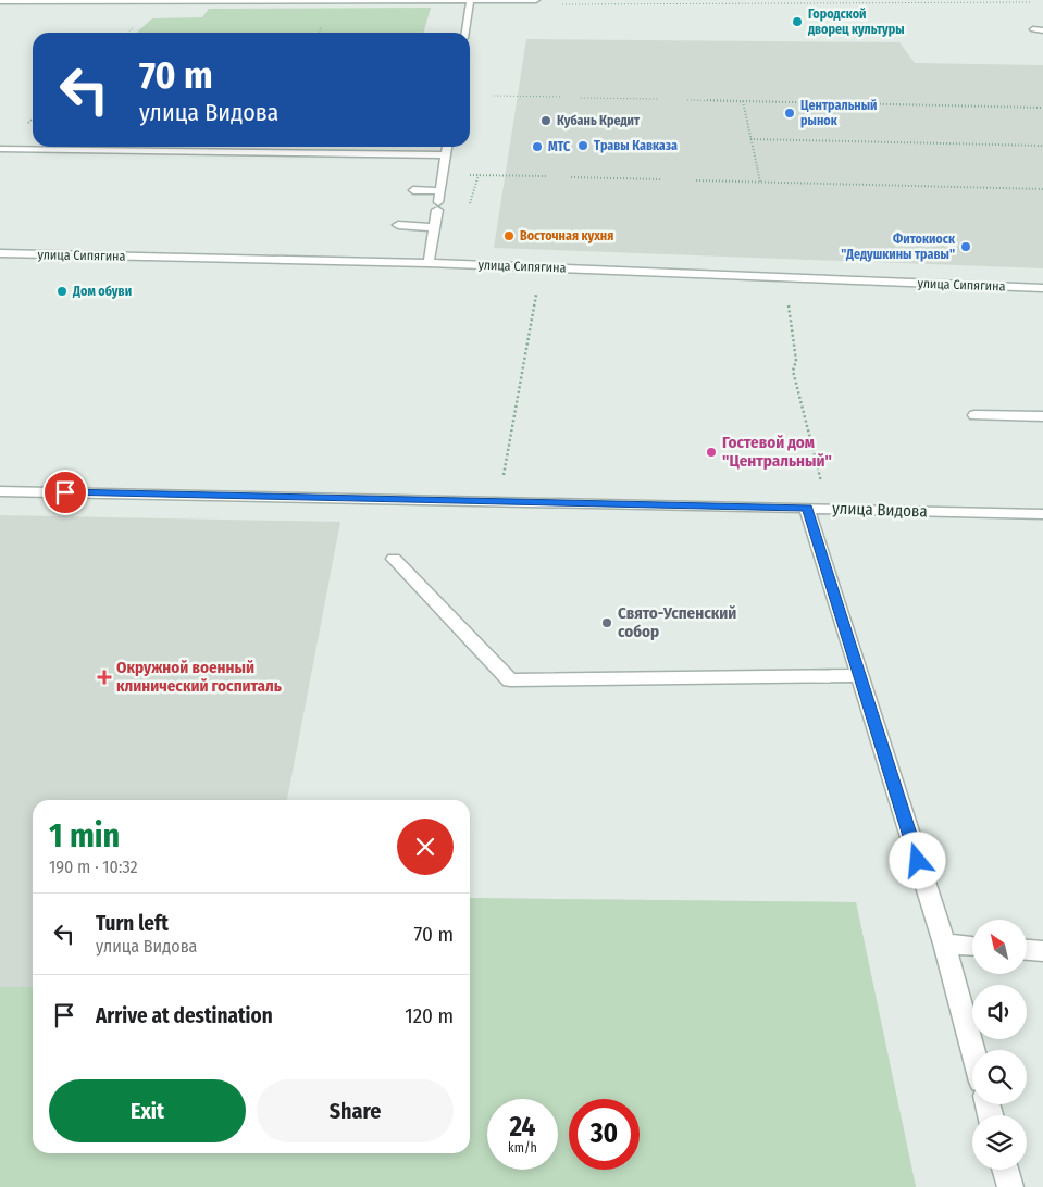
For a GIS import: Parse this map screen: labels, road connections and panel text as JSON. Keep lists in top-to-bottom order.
{
  "streets": {
    "street": ["улица Сипягина", "улица Видова"]
  },
  "places": {
    "other": [
      "Городской дворец культуры",
      "Центральный рынок",
      "Кубань Кредит",
      "Травы Кавказа",
      "МТС",
      "Восточная кухня",
      "Фитокиоск \"Дедушкины травы\"",
      "Дом обуви",
      "Гостевой дом \"Центральный\"",
      "Свято-Успенский собор"
    ],
    "health": ["Окружной военный клинический госпиталь"]
  },
  "north": "top left",
  "page": {
    "turn": ["70 m", "улица Видова"],
    "heading": ["1 min", "190 m · 10:32"],
    "list": [
      {
        "name": "Turn left",
        "note": "улица Видова",
        "value": "70 m"
      },
      {
        "name": "Arrive at destination",
        "value": "120 m"
      }
    ],
    "buttons": ["Exit", "Share"],
    "speed": "24 km/h",
    "limit": "30"
  }
}
